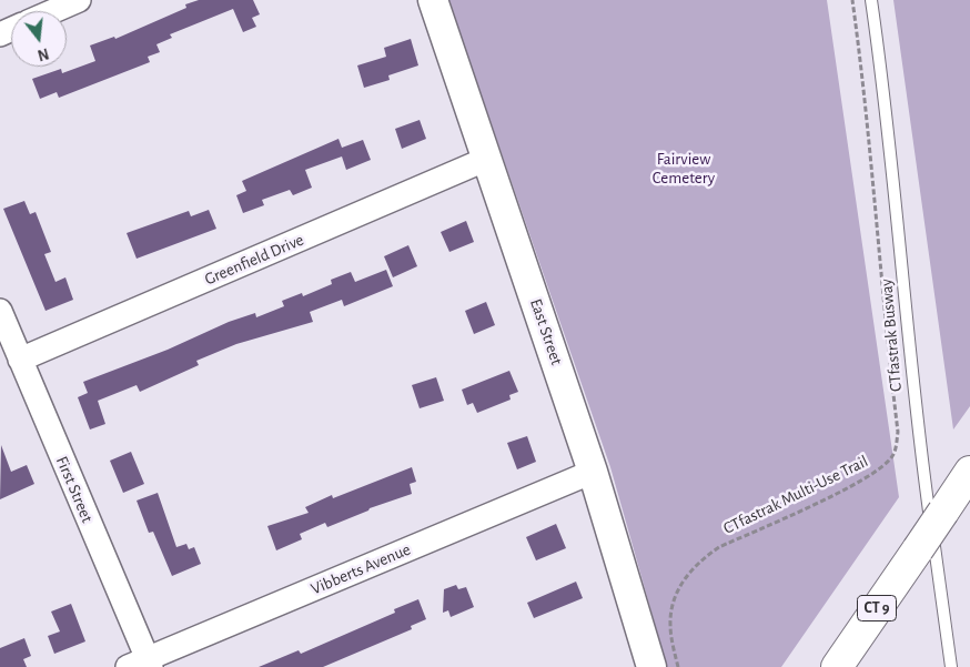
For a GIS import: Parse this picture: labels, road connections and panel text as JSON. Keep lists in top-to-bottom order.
{
  "streets": {
    "highway": ["CT 9"],
    "street": [
      "Greenfield Drive",
      "East Street",
      "First Street",
      "Vibberts Avenue"
    ],
    "lane": ["CTfastrak Busway"],
    "path": ["CTfastrak Multi-Use Trail"]
  },
  "crossings": [
    ["Greenfield Drive", "East Street"],
    ["Greenfield Drive", "First Street"],
    ["East Street", "Vibberts Avenue"],
    ["First Street", "Vibberts Avenue"]
  ],
  "parks": ["Fairview Cemetery"],
  "north": "bottom"
}
